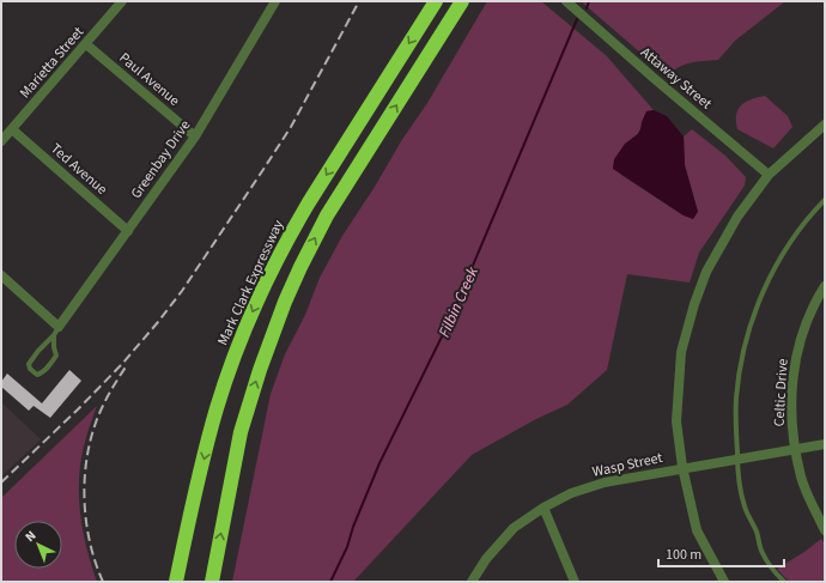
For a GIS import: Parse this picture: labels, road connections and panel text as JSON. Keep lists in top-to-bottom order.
{
  "streets": {
    "highway": ["Mark Clark Expressway"],
    "street": [
      "Marietta Street",
      "Attaway Street",
      "Paul Avenue",
      "Greenbay Drive",
      "Ted Avenue",
      "Celtic Drive",
      "Wasp Street"
    ]
  },
  "crossings": [
    ["Marietta Street", "Paul Avenue"],
    ["Marietta Street", "Ted Avenue"],
    ["Paul Avenue", "Greenbay Drive"],
    ["Greenbay Drive", "Ted Avenue"],
    ["Celtic Drive", "Wasp Street"]
  ],
  "water": ["Filbin Creek"],
  "scale_bar": "100 m",
  "north": "top left"
}
